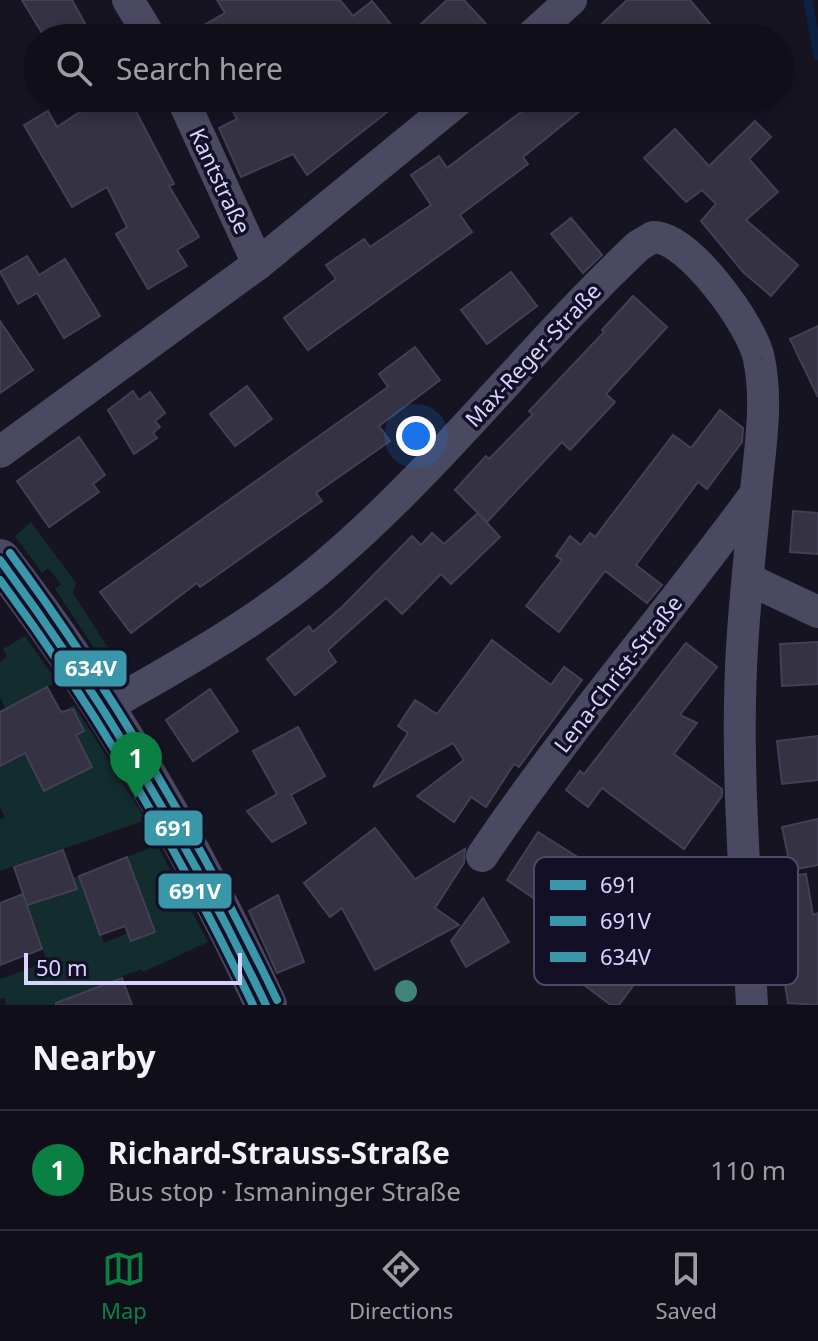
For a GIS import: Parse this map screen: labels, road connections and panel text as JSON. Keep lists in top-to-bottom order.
{
  "streets": {
    "street": ["Kantstraße", "Max-Reger-Straße", "Lena-Christ-Straße"]
  },
  "crossings": [
    ["Max-Reger-Straße", "Lena-Christ-Straße"]
  ],
  "lines": ["transit line 634V", "transit line 691", "transit line 691V"],
  "legend": ["691", "691V", "634V"],
  "scale_bar": "50 m",
  "page": {
    "search": "Search here",
    "pins": "1",
    "scale": "50 m",
    "heading": "Nearby",
    "list": [
      {
        "mark": "1",
        "name": "Richard-Strauss-Straße",
        "note": "Bus stop · Ismaninger Straße",
        "value": "110 m"
      }
    ],
    "nav": ["Map", "Directions", "Saved"]
  }
}
